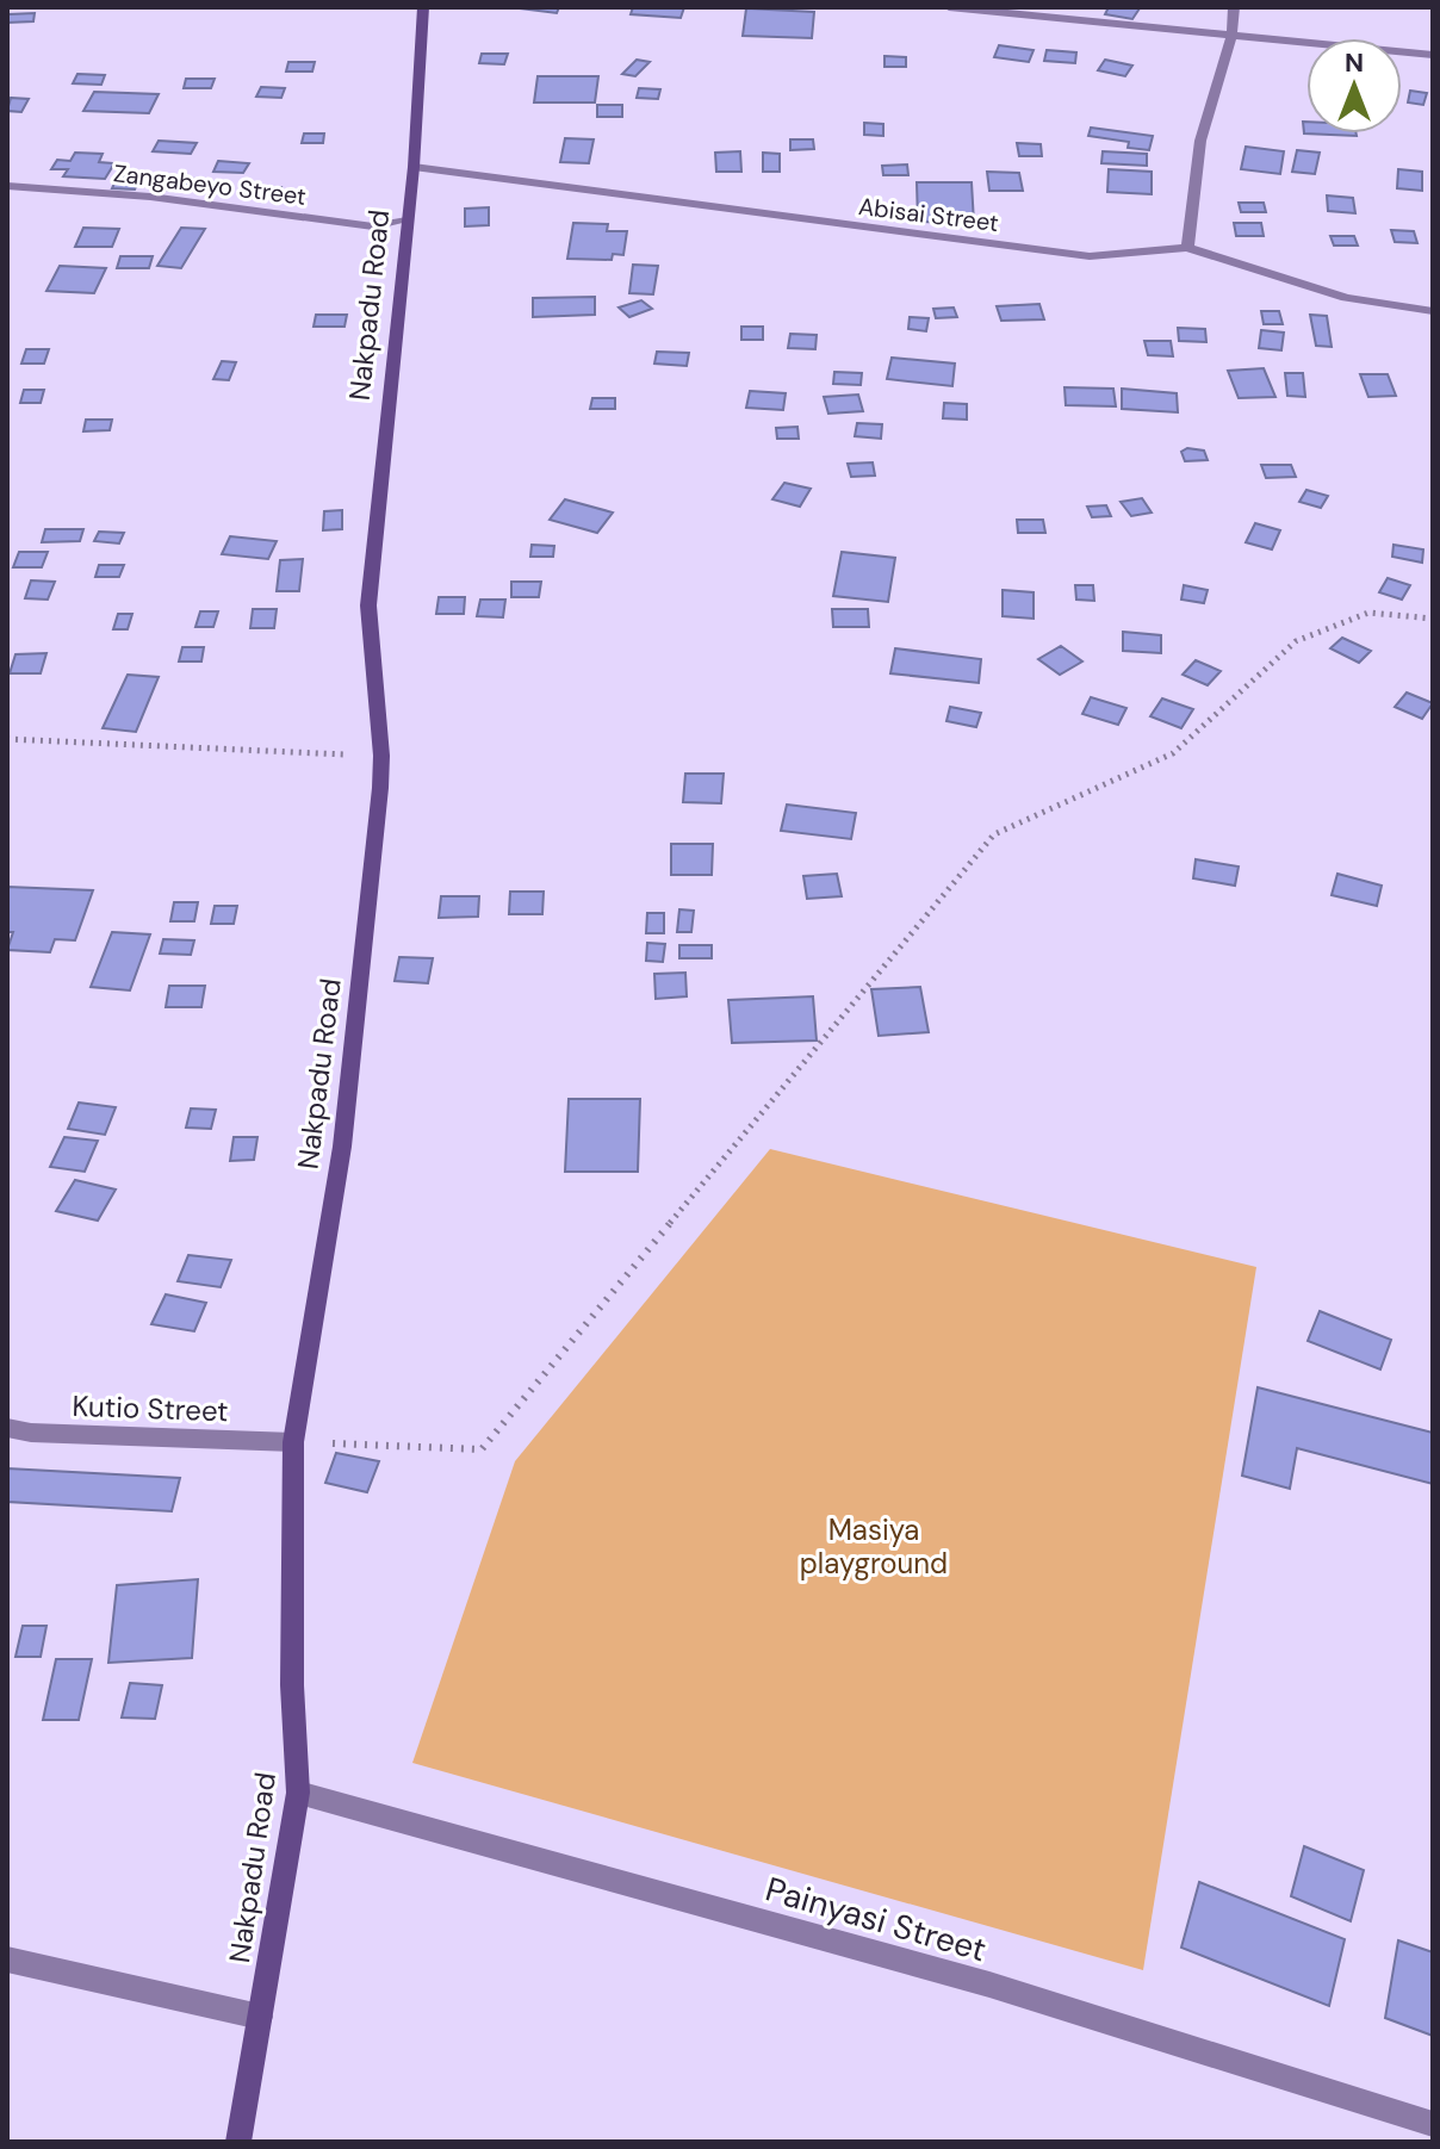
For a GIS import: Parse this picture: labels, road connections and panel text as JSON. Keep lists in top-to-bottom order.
{
  "streets": {
    "street": [
      "Zangabeyo Street",
      "Abisai Street",
      "Nakpadu Road",
      "Kutio Street",
      "Painyasi Street"
    ]
  },
  "crossings": [
    ["Zangabeyo Street", "Nakpadu Road"],
    ["Abisai Street", "Nakpadu Road"],
    ["Nakpadu Road", "Kutio Street"],
    ["Nakpadu Road", "Painyasi Street"]
  ],
  "parks": ["Masiya playground"],
  "north": "top"
}
